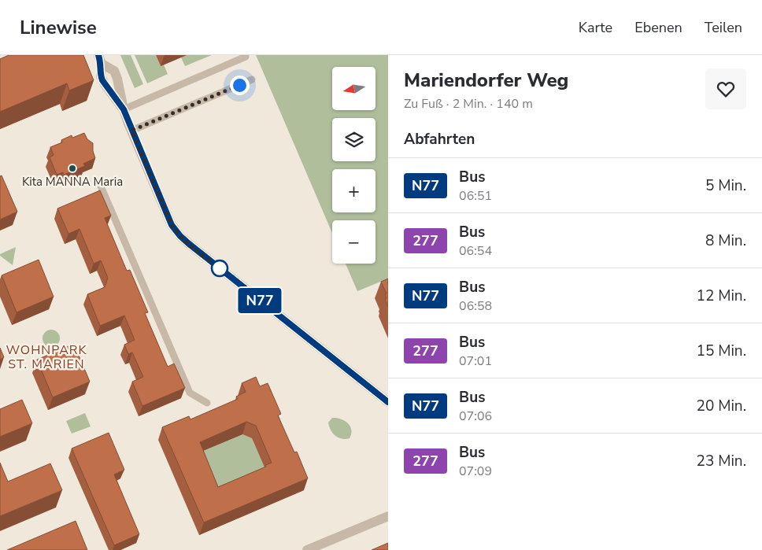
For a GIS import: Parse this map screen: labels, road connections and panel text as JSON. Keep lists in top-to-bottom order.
{
  "districts": ["WOHNPARK ST. MARIEN"],
  "places": ["Kita MANNA Maria"],
  "lines": ["bus line N77"],
  "north": "left",
  "page": {
    "header": "Linewise",
    "nav": ["Karte", "Ebenen", "Teilen"],
    "on_map": "N77",
    "heading": [
      ["Mariendorfer Weg", "Zu Fuß · 2 Min. · 140 m"],
      "Abfahrten"
    ],
    "map_buttons": ["+", "−"],
    "list": [
      {
        "mark": "N77",
        "name": "Bus",
        "note": "06:51",
        "value": "5 Min."
      },
      {
        "mark": "277",
        "name": "Bus",
        "note": "06:54",
        "value": "8 Min."
      },
      {
        "mark": "N77",
        "name": "Bus",
        "note": "06:58",
        "value": "12 Min."
      },
      {
        "mark": "277",
        "name": "Bus",
        "note": "07:01",
        "value": "15 Min."
      },
      {
        "mark": "N77",
        "name": "Bus",
        "note": "07:06",
        "value": "20 Min."
      },
      {
        "mark": "277",
        "name": "Bus",
        "note": "07:09",
        "value": "23 Min."
      }
    ]
  }
}
